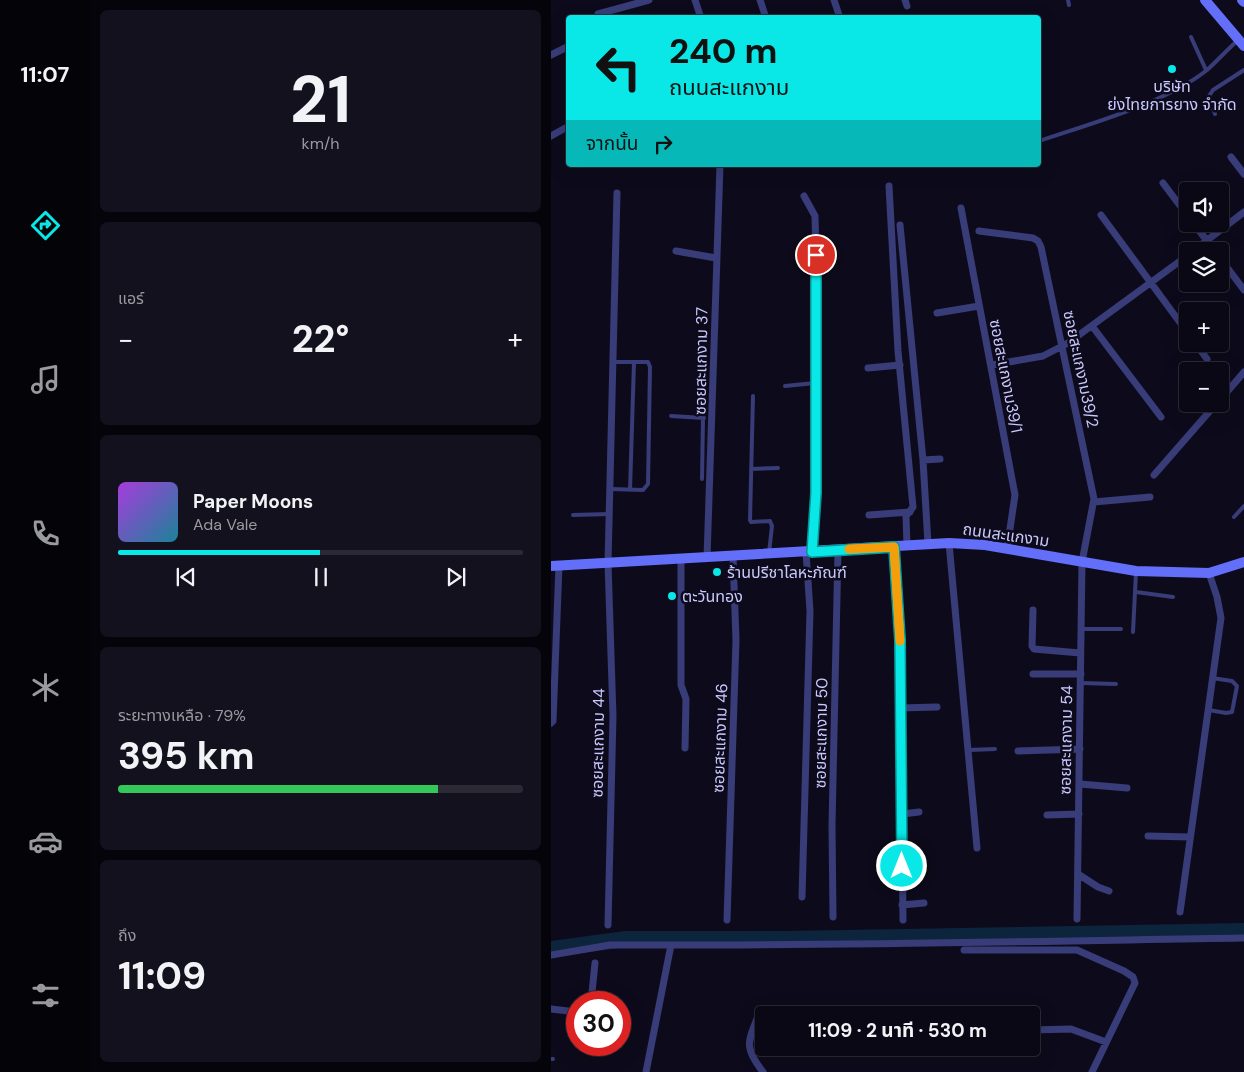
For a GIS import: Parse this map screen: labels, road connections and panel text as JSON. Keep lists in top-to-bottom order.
{
  "streets": {
    "street": [
      "ซอยสะแกงาม 37",
      "ซอยสะแกงาม39/2",
      "ซอยสะแกงาม39/1",
      "ถนนสะแกงาม",
      "ซอยสะแกงาม 50",
      "ซอยสะแกงาม 46",
      "ซอยสะแกงาม 54",
      "ซอยสะแกงาม 44"
    ]
  },
  "crossings": [
    ["ซอยสะแกงาม 37", "ถนนสะแกงาม"],
    ["ซอยสะแกงาม39/2", "ถนนสะแกงาม"],
    ["ซอยสะแกงาม39/2", "ซอยสะแกงาม 54"],
    ["ซอยสะแกงาม39/1", "ถนนสะแกงาม"],
    ["ถนนสะแกงาม", "ซอยสะแกงาม 50"],
    ["ถนนสะแกงาม", "ซอยสะแกงาม 46"],
    ["ถนนสะแกงาม", "ซอยสะแกงาม 54"],
    ["ถนนสะแกงาม", "ซอยสะแกงาม 44"]
  ],
  "places": ["บริษัท ย่งไทยการยาง จำกัด", "ร้านปรีชาโลหะภัณฑ์", "ตะวันทอง"],
  "page": {
    "tabs": "11:07",
    "tile": [
      ["21", "km/h"],
      "แอร์",
      ["ระยะทางเหลือ · 79%", "395 km"],
      ["ถึง", "11:09"]
    ],
    "turn": ["240 m", "ถนนสะแกงาม"],
    "then": "จากนั้น",
    "map_buttons": ["+", "−"],
    "heat": ["−", "22°", "+"],
    "song": ["Paper Moons", "Ada Vale"],
    "limit": "30",
    "trip": "11:09 · 2 นาที · 530 m"
  }
}
